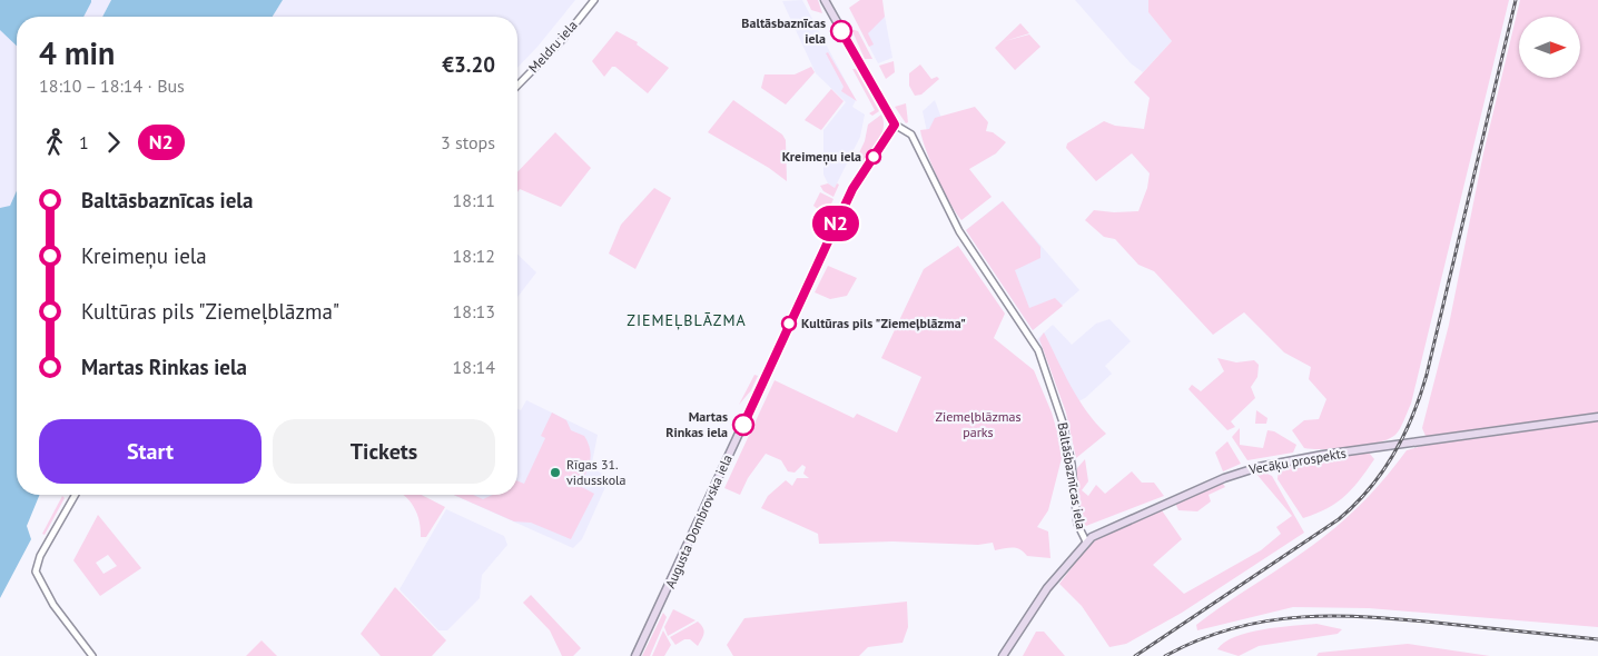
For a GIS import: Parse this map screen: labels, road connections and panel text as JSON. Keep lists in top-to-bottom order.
{
  "streets": {
    "main road": ["Vecāķu prospekts", "Augusta Dombrovska iela"],
    "street": ["Meldru iela", "Baltāsbaznīcas iela"]
  },
  "crossings": [
    ["Vecāķu prospekts", "Baltāsbaznīcas iela"],
    ["Baltāsbaznīcas iela", "Augusta Dombrovska iela"]
  ],
  "districts": ["ZIEMEĻBLĀZMA"],
  "parks": ["Ziemeļblāzmas parks"],
  "places": [
    "Baltāsbaznīcas iela",
    "Kreimeņu iela",
    "Kultūras pils \"Ziemeļblāzma\"",
    "Martas Rinkas iela",
    "Rīgas 31. vidusskola"
  ],
  "lines": ["bus line N2"],
  "north": "right",
  "page": {
    "on_map": "N2",
    "heading": ["4 min", "18:10 – 18:14 · Bus", "€3.20"],
    "legs": ["1", "N2", "3 stops"],
    "list": [
      {
        "name": "Baltāsbaznīcas iela",
        "value": "18:11"
      },
      {
        "name": "Kreimeņu iela",
        "value": "18:12"
      },
      {
        "name": "Kultūras pils \"Ziemeļblāzma\"",
        "value": "18:13"
      },
      {
        "name": "Martas Rinkas iela",
        "value": "18:14"
      }
    ],
    "buttons": ["Start", "Tickets"]
  }
}
